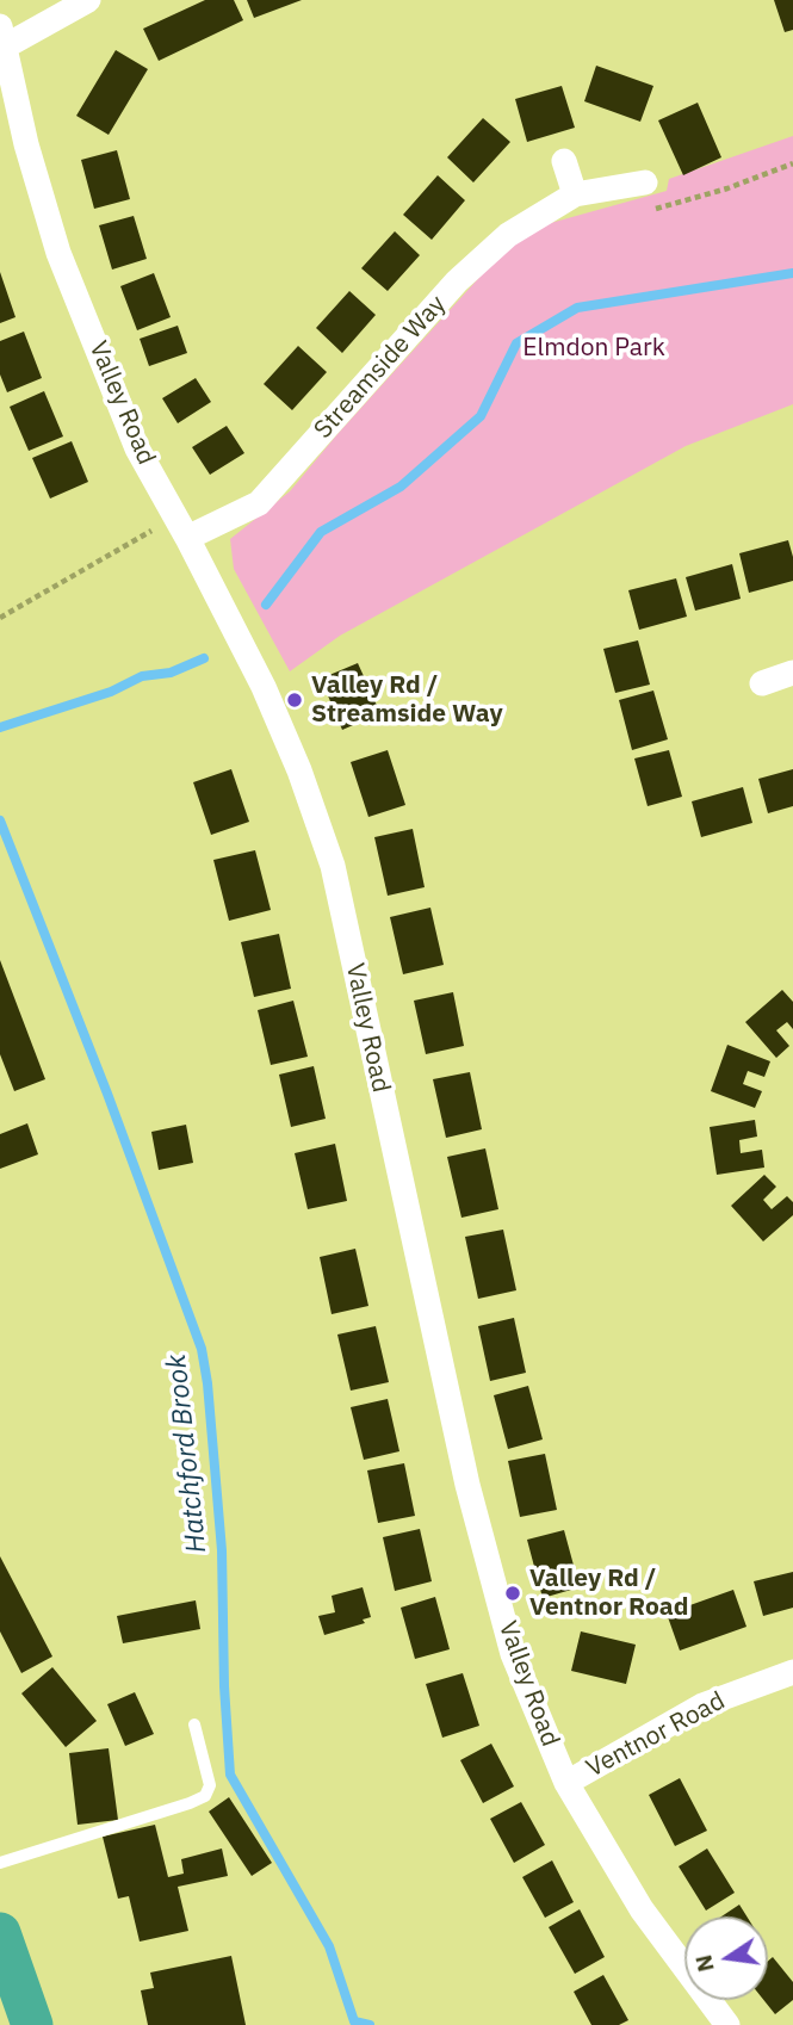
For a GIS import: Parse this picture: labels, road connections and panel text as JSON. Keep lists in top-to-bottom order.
{
  "streets": {
    "street": ["Streamside Way", "Valley Road", "Ventnor Road"]
  },
  "crossings": [
    ["Streamside Way", "Valley Road"],
    ["Valley Road", "Ventnor Road"]
  ],
  "water": ["Hatchford Brook"],
  "parks": ["Elmdon Park"],
  "places": ["Valley Rd / Streamside Way", "Valley Rd / Ventnor Road"],
  "north": "left"
}
